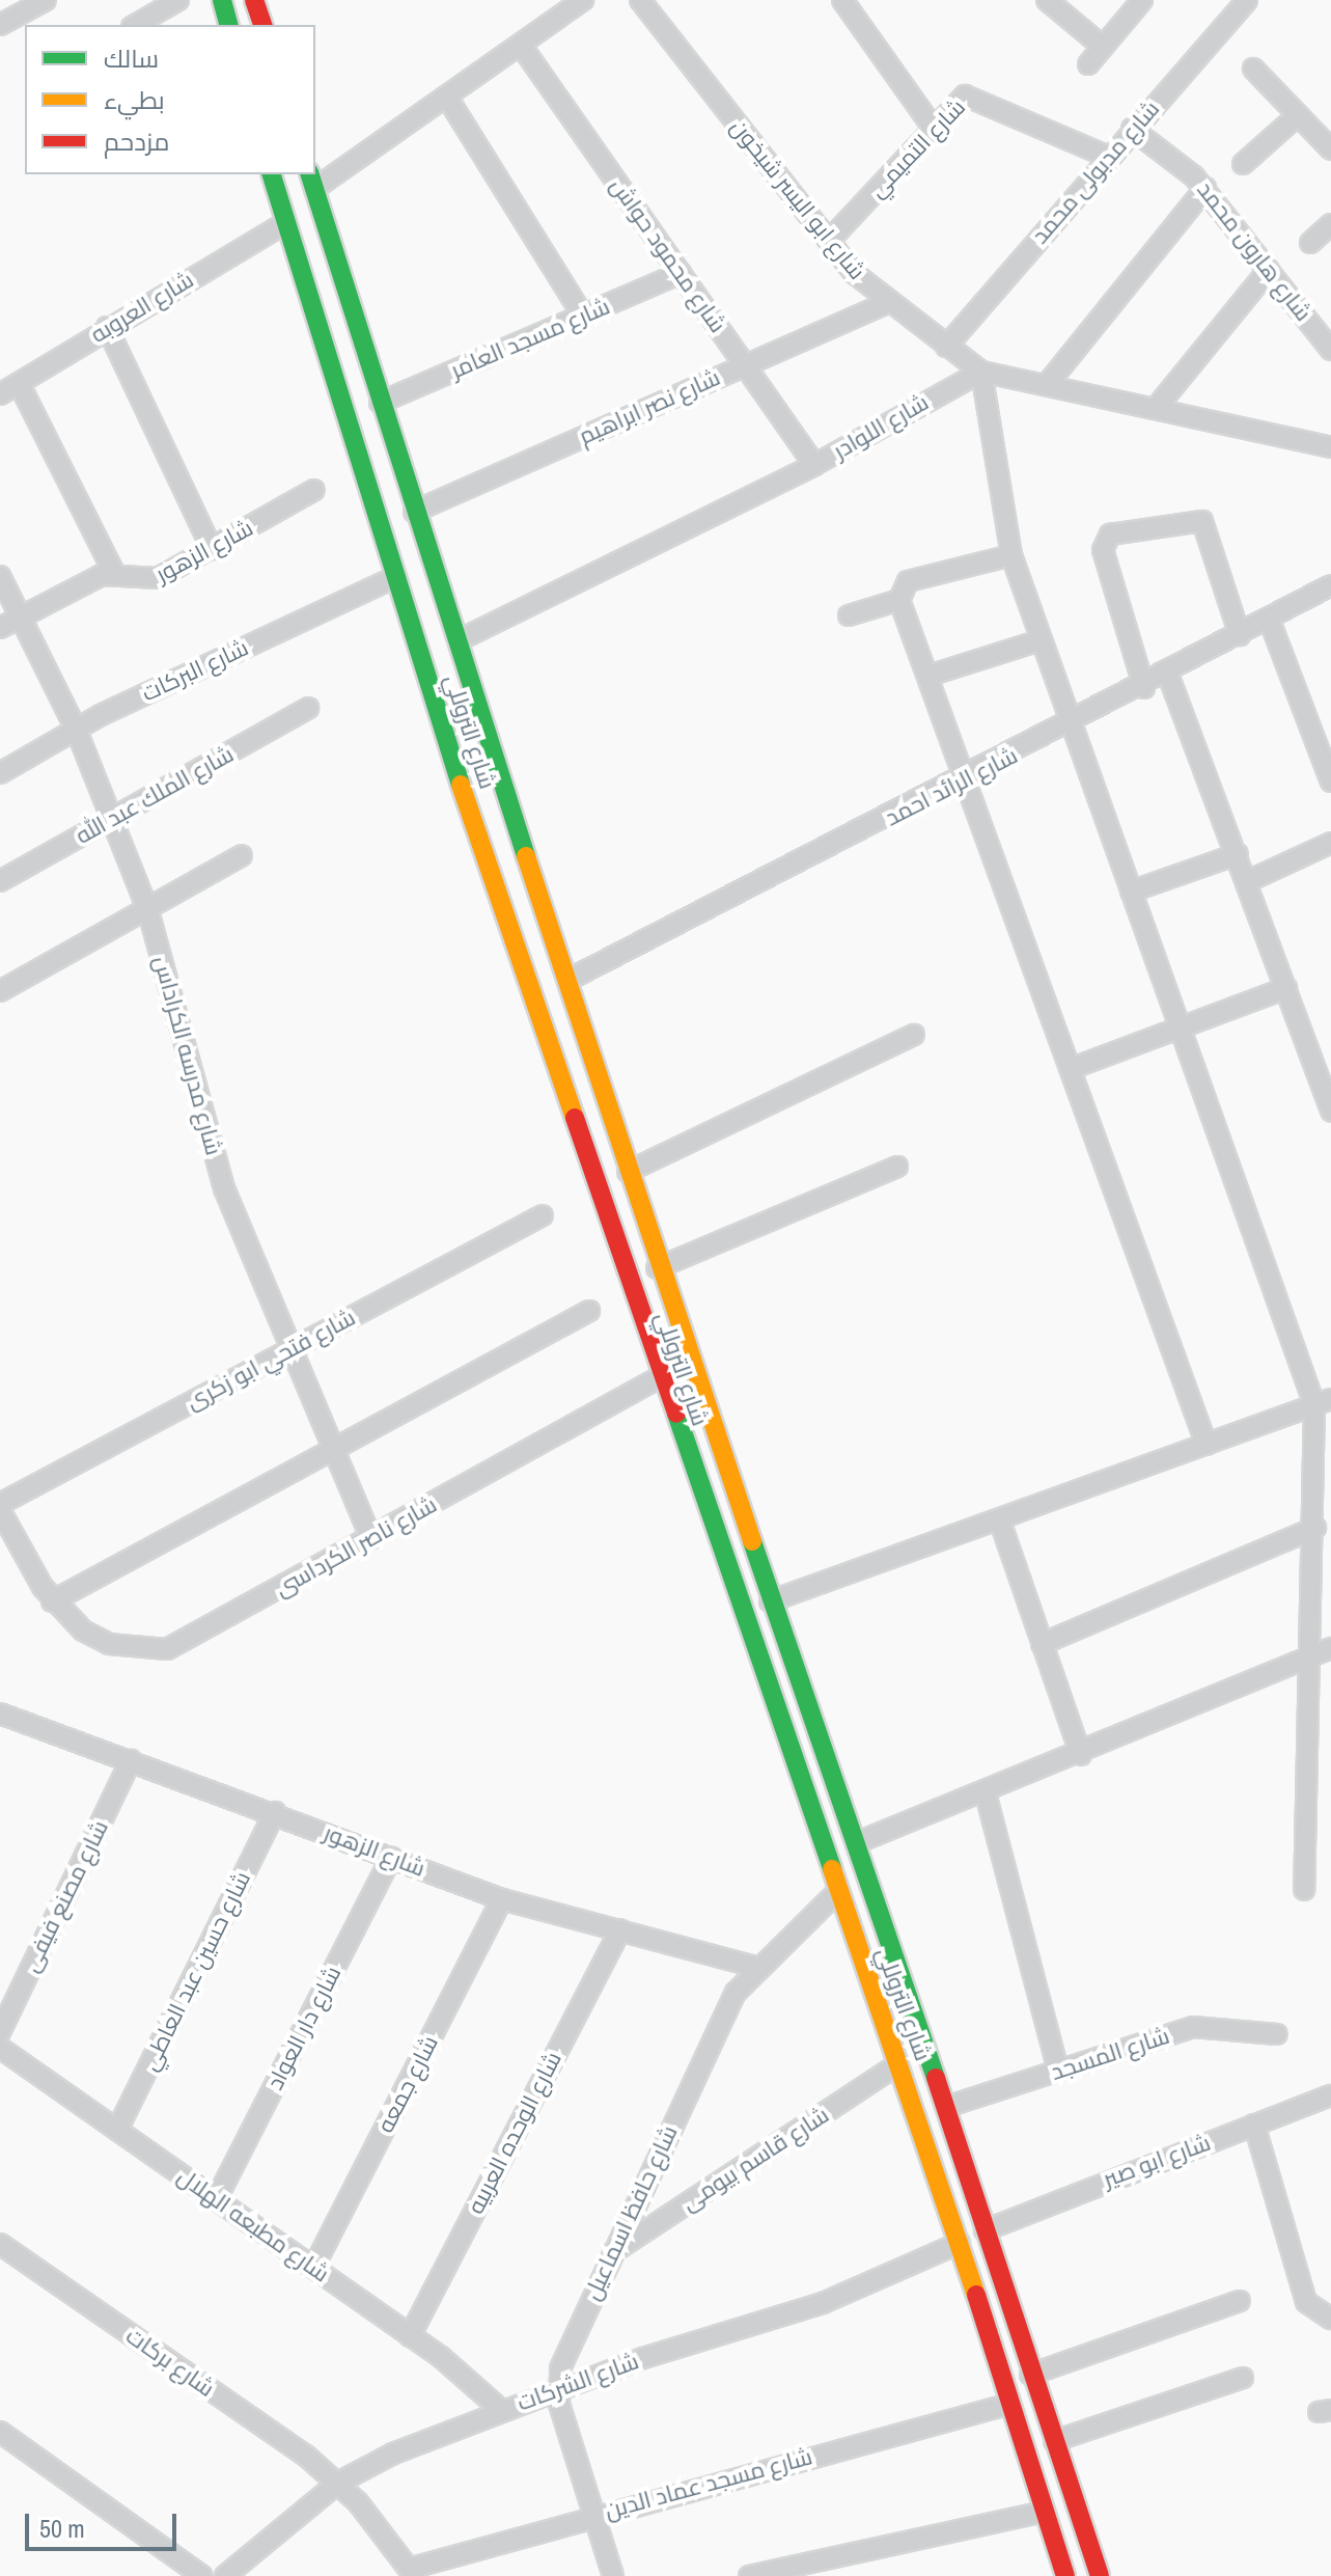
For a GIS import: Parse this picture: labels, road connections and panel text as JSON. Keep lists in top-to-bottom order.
{
  "streets": {
    "street": [
      "شارع التميمي",
      "شارع مدبولى محمد",
      "شارع ابو اليسر شيخون",
      "شارع هارون محمد",
      "شارع محمود حواش",
      "شارع العروبه",
      "شارع مسجد العامر",
      "شارع نصر ابراهيم",
      "شارع اللوادر",
      "شارع الزهور",
      "شارع البركات",
      "شارع التروللي",
      "شارع الرائد احمد",
      "شارع الملك عبد الله",
      "شارع مدرسه الكراداس",
      "شارع فتحي ابو زكرى",
      "شارع ناصر الكرداسى",
      "شارع مصنع فيفى",
      "شارع حسين عبد العاطي",
      "شارع دار العواد",
      "شارع المسجد",
      "شارع جمعه",
      "شارع الوحده العربيه",
      "شارع قاسم بيومى",
      "شارع ابو صير",
      "شارع حافظ اسماعيل",
      "شارع مطبعه الهلال",
      "شارع بركات",
      "شارع الشركات",
      "شارع مسجد عماد الدين"
    ]
  },
  "crossings": [
    ["شارع التميمي", "شارع مدبولى محمد"],
    ["شارع التميمي", "شارع ابو اليسر شيخون"],
    ["شارع مدبولى محمد", "شارع ابو اليسر شيخون"],
    ["شارع مدبولى محمد", "شارع هارون محمد"],
    ["شارع ابو اليسر شيخون", "شارع نصر ابراهيم"],
    ["شارع ابو اليسر شيخون", "شارع اللوادر"],
    ["شارع محمود حواش", "شارع مسجد العامر"],
    ["شارع محمود حواش", "شارع نصر ابراهيم"],
    ["شارع محمود حواش", "شارع اللوادر"],
    ["شارع العروبه", "شارع التروللي"],
    ["شارع مسجد العامر", "شارع التروللي"],
    ["شارع نصر ابراهيم", "شارع التروللي"],
    ["شارع اللوادر", "شارع التروللي"],
    ["شارع الزهور", "شارع مدرسه الكراداس"],
    ["شارع الزهور", "شارع مصنع فيفى"],
    ["شارع الزهور", "شارع حسين عبد العاطي"],
    ["شارع الزهور", "شارع دار العواد"],
    ["شارع الزهور", "شارع جمعه"],
    ["شارع الزهور", "شارع الوحده العربيه"],
    ["شارع الزهور", "شارع حافظ اسماعيل"],
    ["شارع البركات", "شارع التروللي"],
    ["شارع البركات", "شارع مدرسه الكراداس"],
    ["شارع التروللي", "شارع الرائد احمد"],
    ["شارع التروللي", "شارع ناصر الكرداسى"],
    ["شارع التروللي", "شارع المسجد"],
    ["شارع التروللي", "شارع قاسم بيومى"],
    ["شارع التروللي", "شارع ابو صير"],
    ["شارع التروللي", "شارع حافظ اسماعيل"],
    ["شارع التروللي", "شارع الشركات"],
    ["شارع التروللي", "شارع مسجد عماد الدين"],
    ["شارع الملك عبد الله", "شارع مدرسه الكراداس"],
    ["شارع مدرسه الكراداس", "شارع فتحي ابو زكرى"],
    ["شارع مدرسه الكراداس", "شارع ناصر الكرداسى"],
    ["شارع حسين عبد العاطي", "شارع مطبعه الهلال"],
    ["شارع دار العواد", "شارع مطبعه الهلال"],
    ["شارع جمعه", "شارع مطبعه الهلال"],
    ["شارع الوحده العربيه", "شارع مطبعه الهلال"],
    ["شارع قاسم بيومى", "شارع حافظ اسماعيل"],
    ["شارع حافظ اسماعيل", "شارع الشركات"],
    ["شارع مطبعه الهلال", "شارع الشركات"],
    ["شارع بركات", "شارع الشركات"],
    ["شارع بركات", "شارع مسجد عماد الدين"]
  ],
  "legend": ["سالك", "بطيء", "مزدحم"],
  "scale_bar": "50 m"
}
